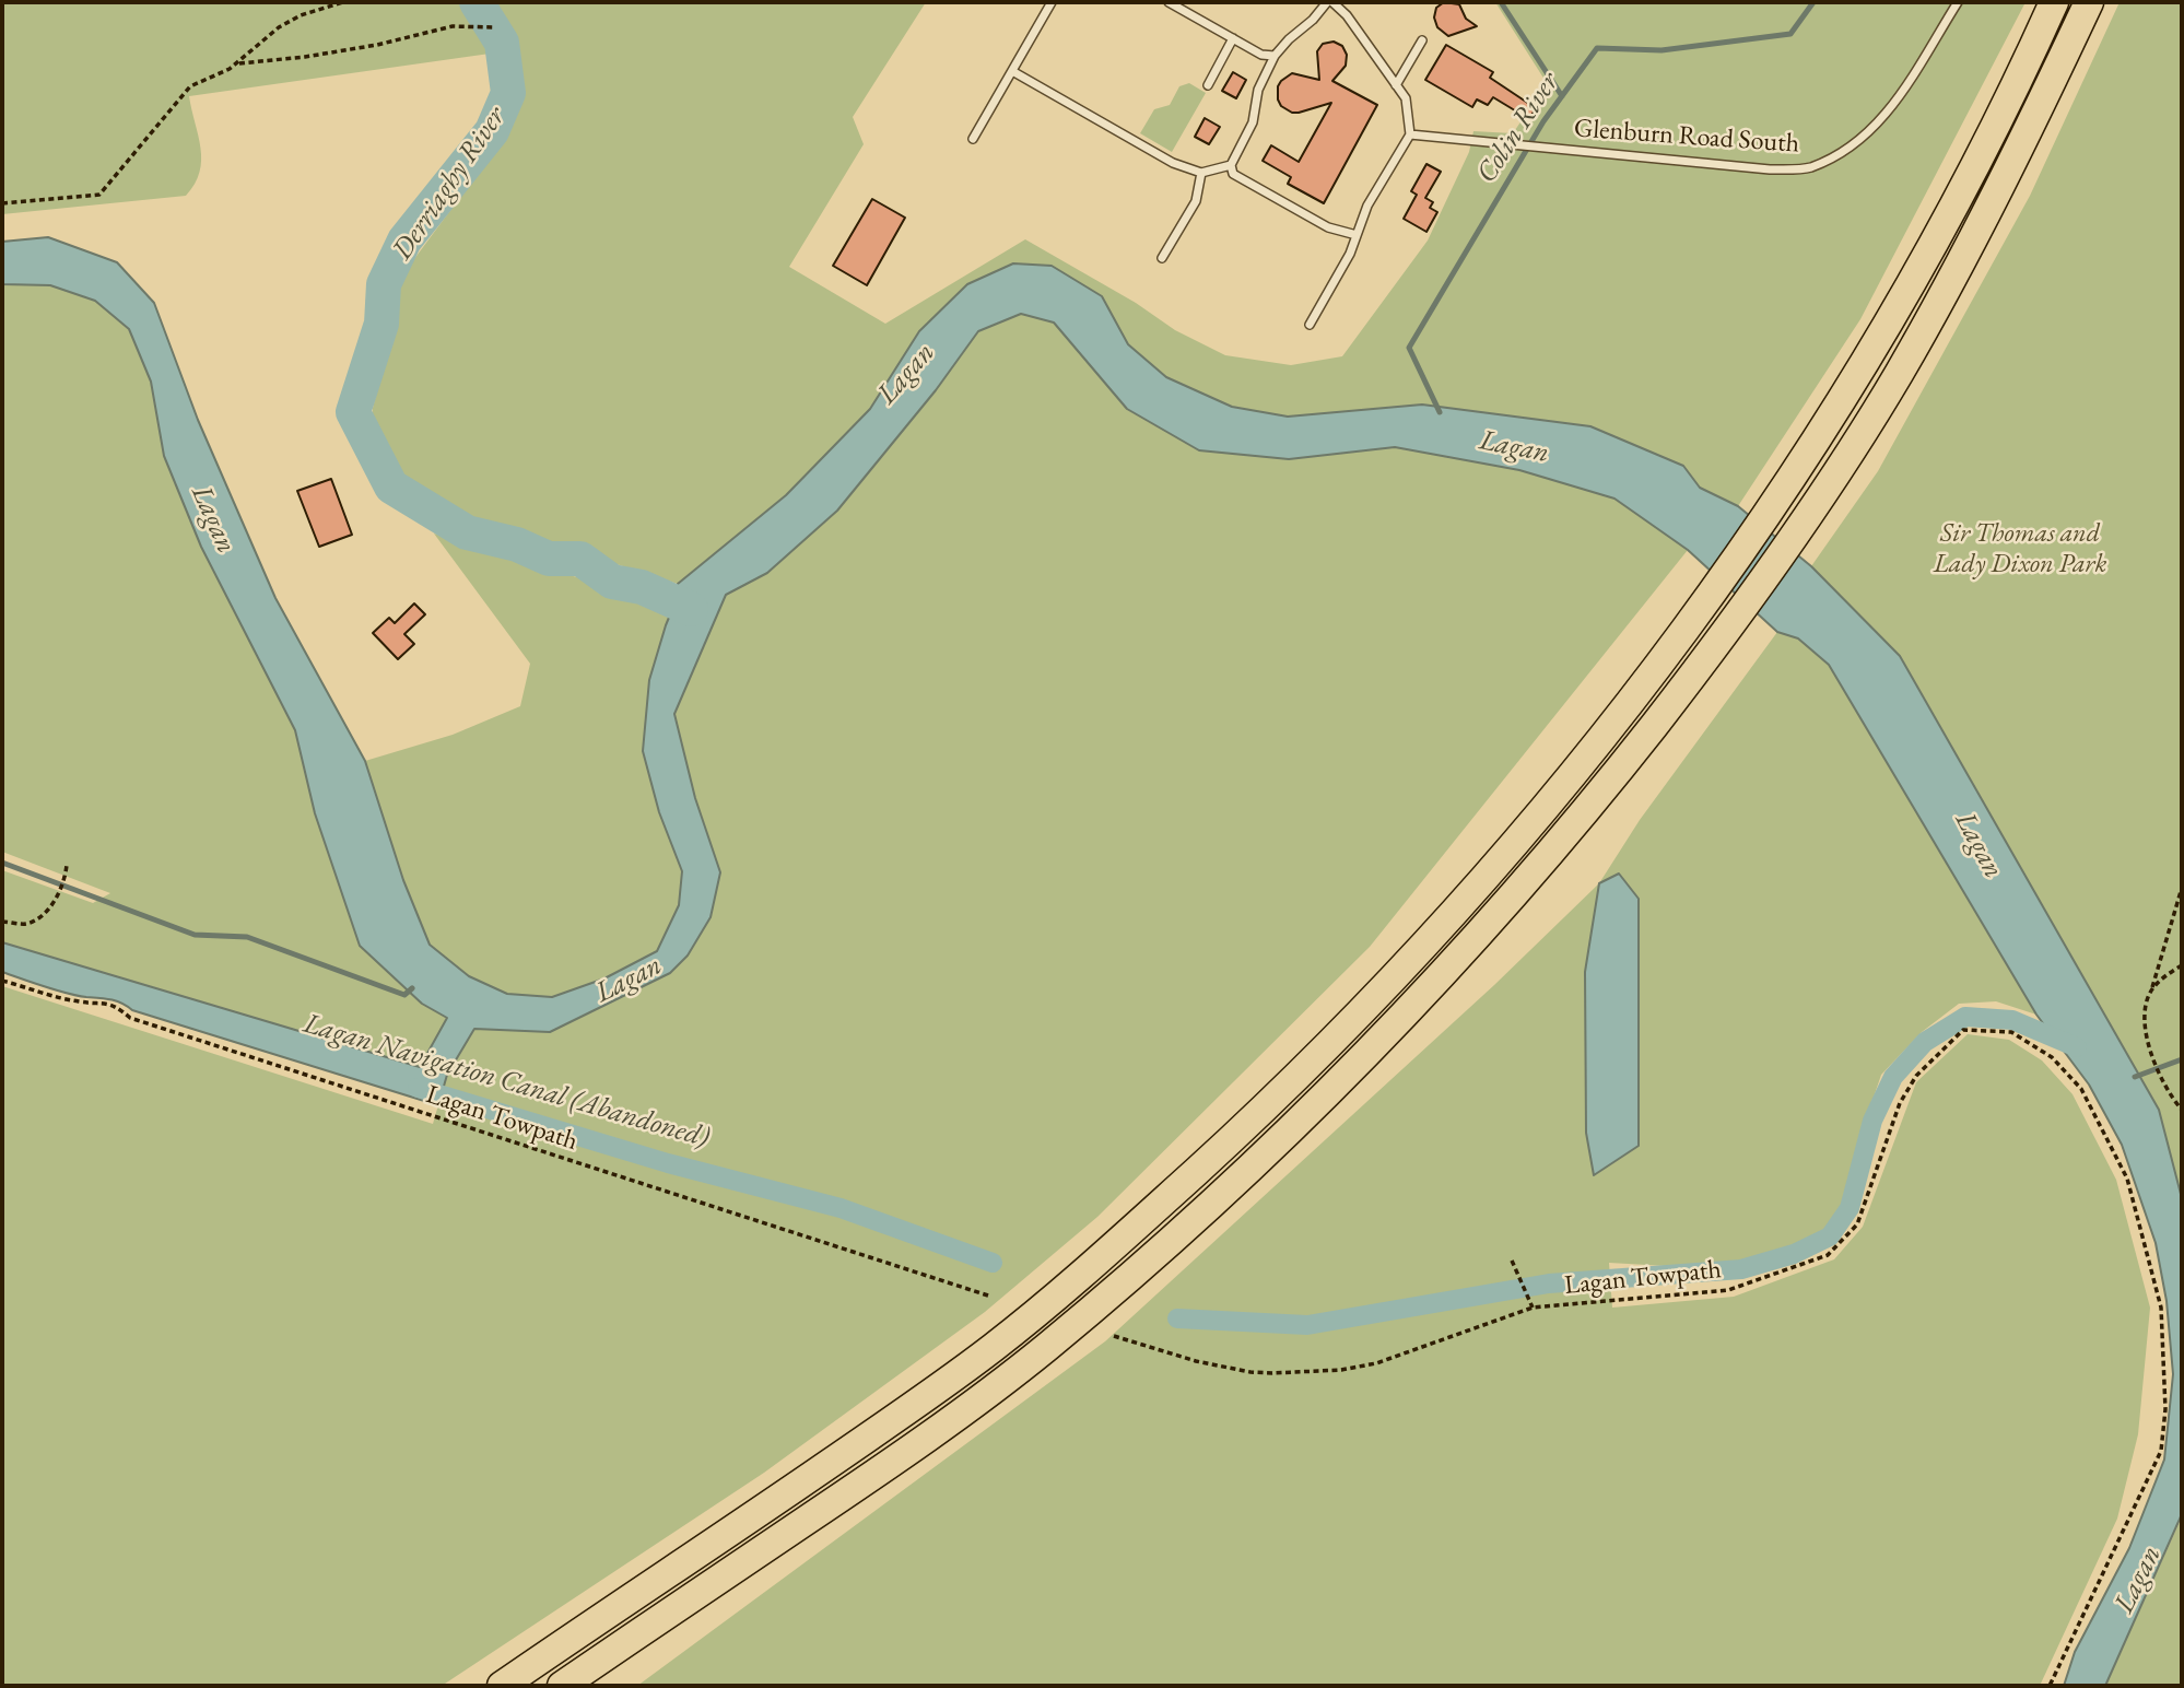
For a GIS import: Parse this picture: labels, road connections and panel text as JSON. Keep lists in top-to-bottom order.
{
  "streets": {
    "lane": ["Glenburn Road South"],
    "path": ["Lagan Towpath"]
  },
  "water": [
    "Colin River",
    "Derriaghy River",
    "Lagan",
    "Lagan Navigation Canal (Abandoned)"
  ],
  "parks": ["Sir Thomas and Lady Dixon Park"]
}
